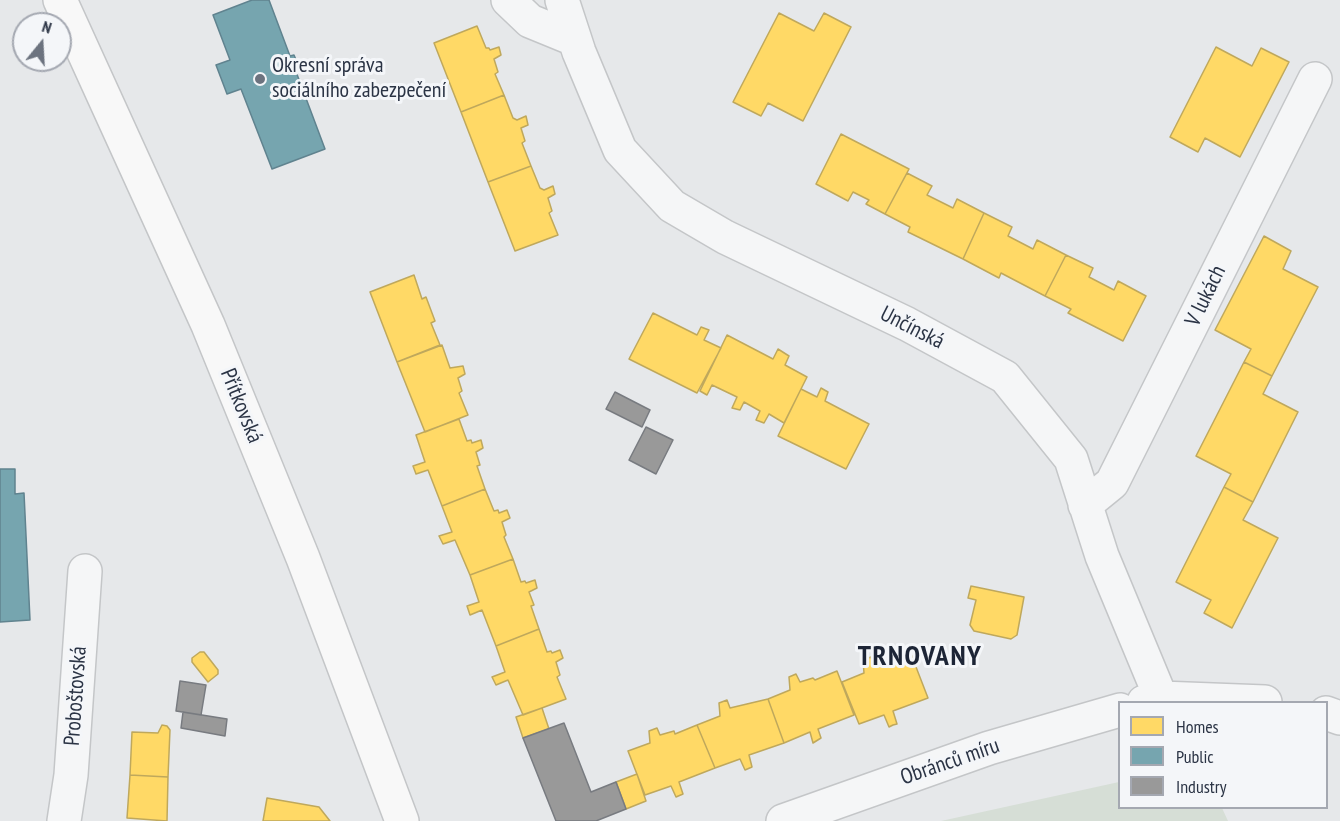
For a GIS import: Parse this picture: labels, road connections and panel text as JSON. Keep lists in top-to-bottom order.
{
  "streets": {
    "street": [
      "V lukách",
      "Unčínská",
      "Přítkovská",
      "Proboštovská",
      "Obránců míru"
    ]
  },
  "crossings": [
    ["V lukách", "Unčínská"]
  ],
  "districts": ["TRNOVANY"],
  "places": ["Okresní správa sociálního zabezpečení"],
  "legend": ["Homes", "Public", "Industry"],
  "north": "top"
}
